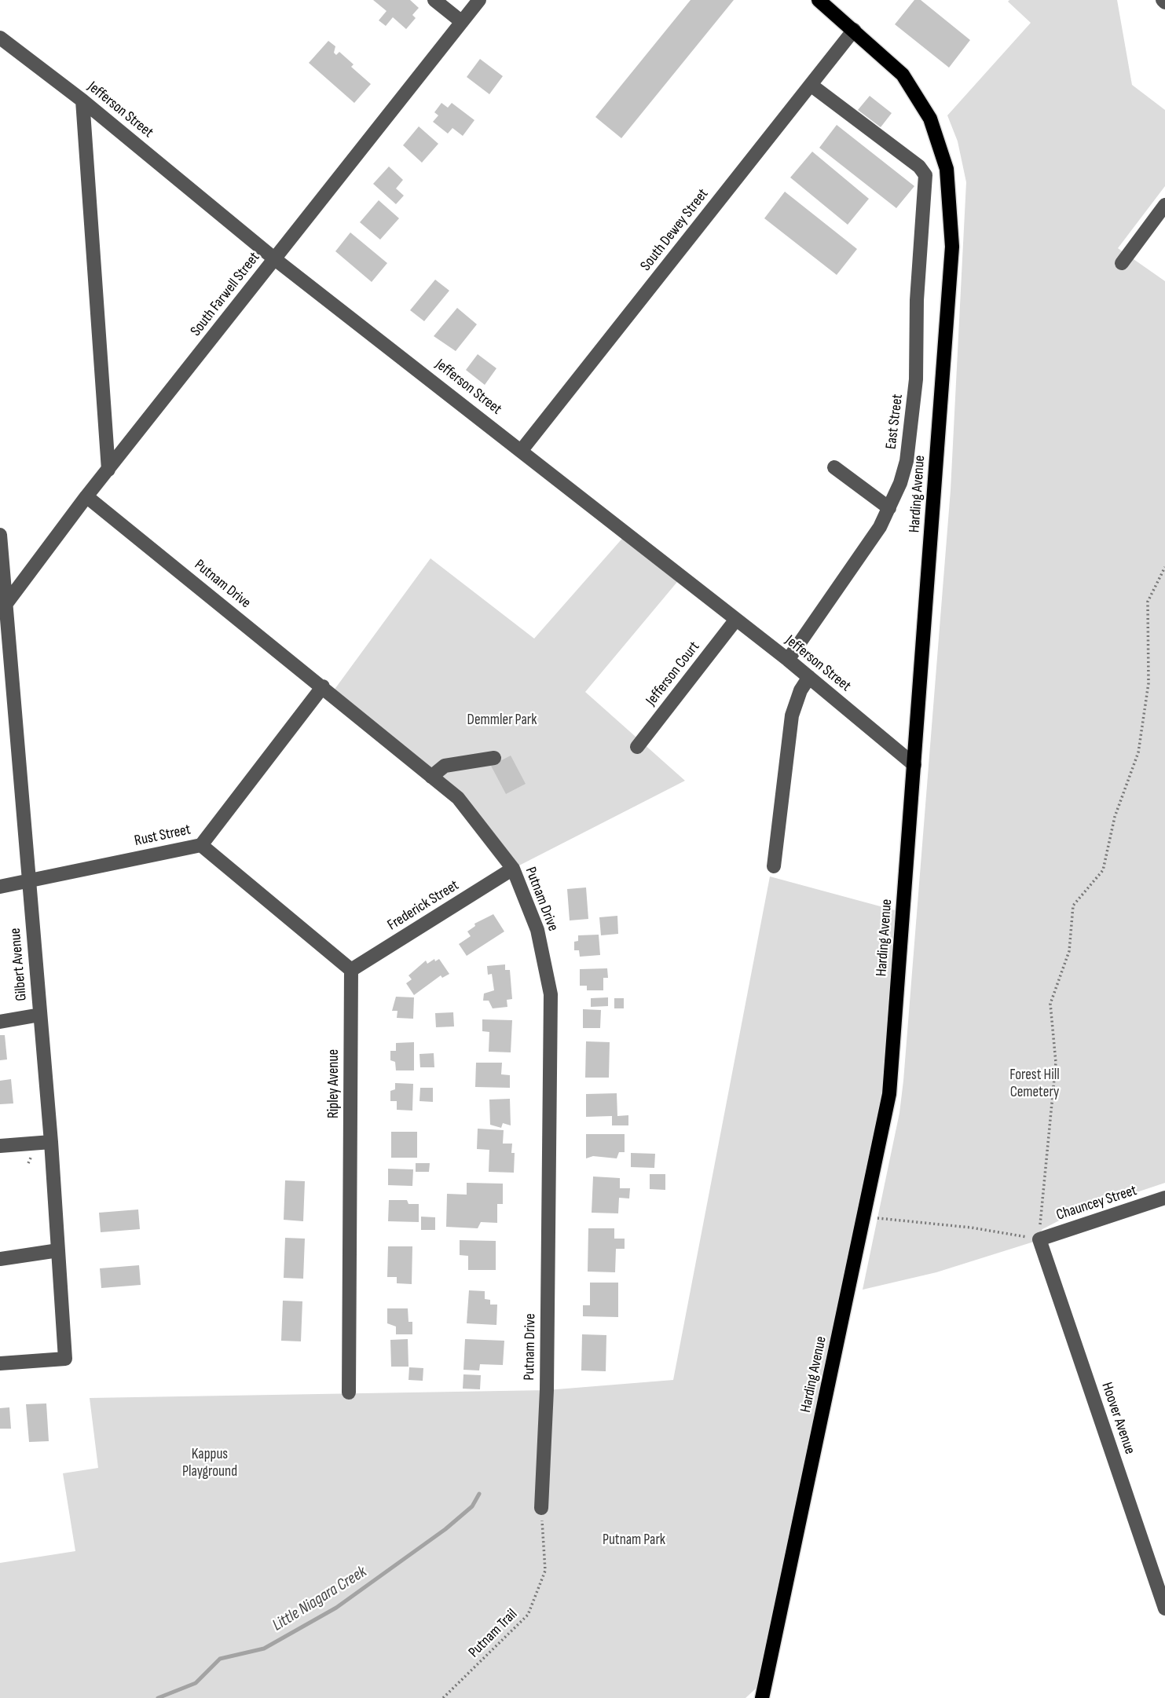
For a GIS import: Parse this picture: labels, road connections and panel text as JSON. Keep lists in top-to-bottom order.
{
  "streets": {
    "main road": ["Harding Avenue"],
    "street": [
      "Jefferson Street",
      "South Dewey Street",
      "South Farwell Street",
      "East Street",
      "Putnam Drive",
      "Jefferson Court",
      "Rust Street",
      "Frederick Street",
      "Gilbert Avenue",
      "Ripley Avenue",
      "Chauncey Street",
      "Hoover Avenue"
    ],
    "path": ["Putnam Trail"]
  },
  "crossings": [
    ["Jefferson Street", "South Dewey Street"],
    ["Jefferson Street", "South Farwell Street"],
    ["Jefferson Street", "East Street"],
    ["Jefferson Street", "Harding Avenue"],
    ["Jefferson Street", "Jefferson Court"],
    ["South Dewey Street", "Harding Avenue"],
    ["South Farwell Street", "Putnam Drive"],
    ["South Farwell Street", "Gilbert Avenue"],
    ["Putnam Drive", "Rust Street"],
    ["Putnam Drive", "Frederick Street"],
    ["Putnam Drive", "Putnam Trail"],
    ["Rust Street", "Gilbert Avenue"],
    ["Frederick Street", "Ripley Avenue"],
    ["Chauncey Street", "Hoover Avenue"]
  ],
  "water": ["Little Niagara Creek"],
  "parks": [
    "Demmler Park",
    "Forest Hill Cemetery",
    "Kappus Playground",
    "Putnam Park"
  ]
}
